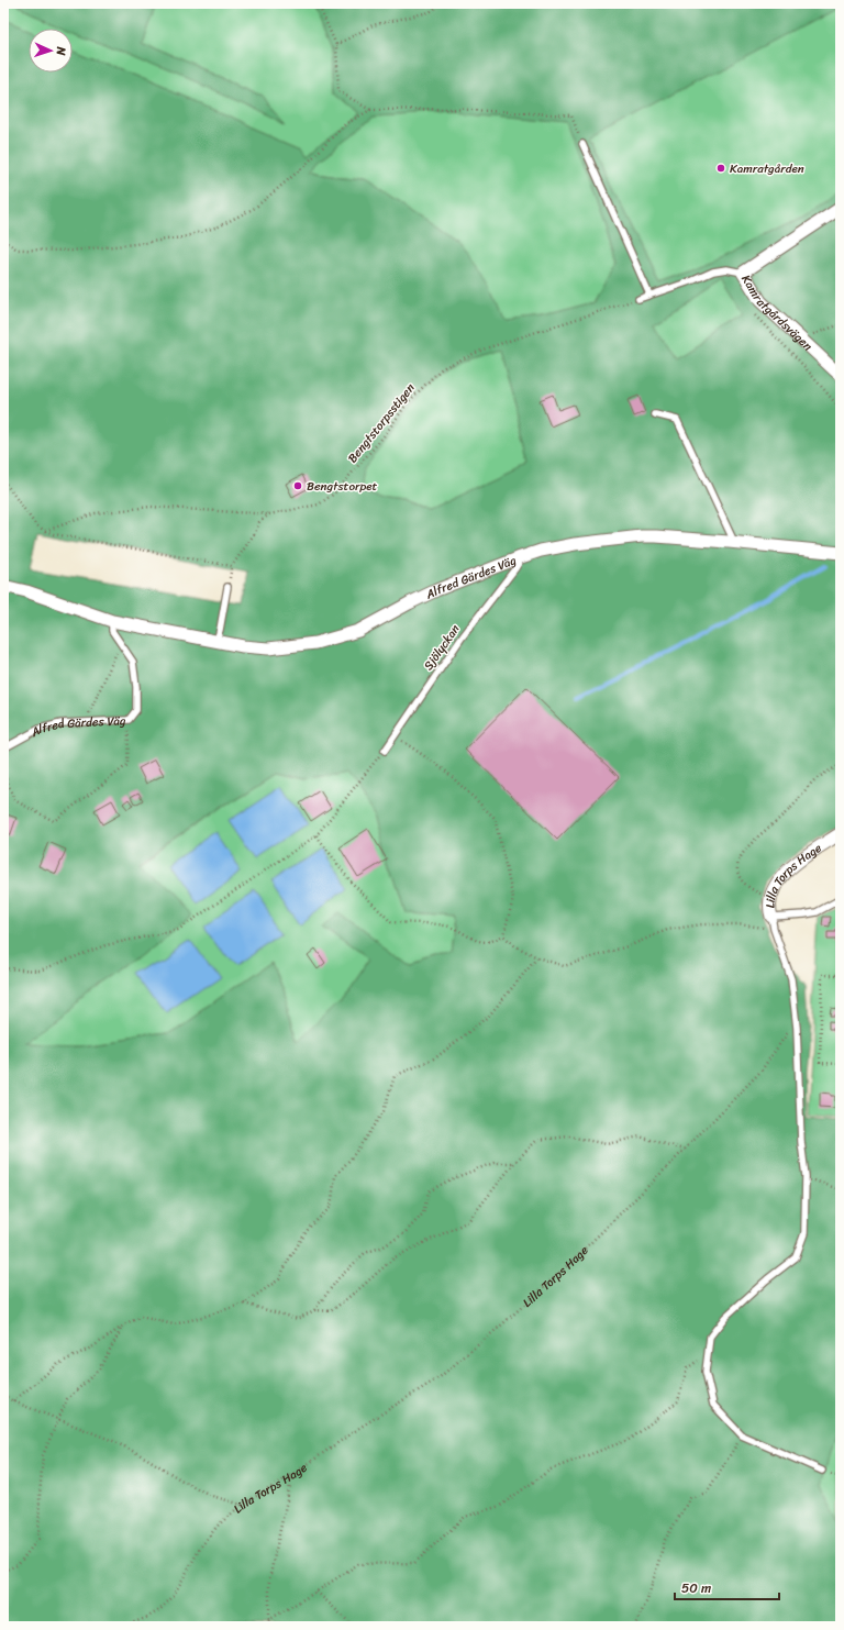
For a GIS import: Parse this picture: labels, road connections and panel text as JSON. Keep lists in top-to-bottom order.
{
  "streets": {
    "street": ["Kamratgårdsvägen", "Alfred Gärdes Väg", "Lilla Torps Hage"],
    "lane": ["Sjölyckan"],
    "path": ["Bengtstorpsstigen"]
  },
  "crossings": [
    ["Alfred Gärdes Väg", "Sjölyckan"]
  ],
  "places": ["Kamratgården", "Bengtstorpet"],
  "scale_bar": "50 m",
  "north": "right"
}
